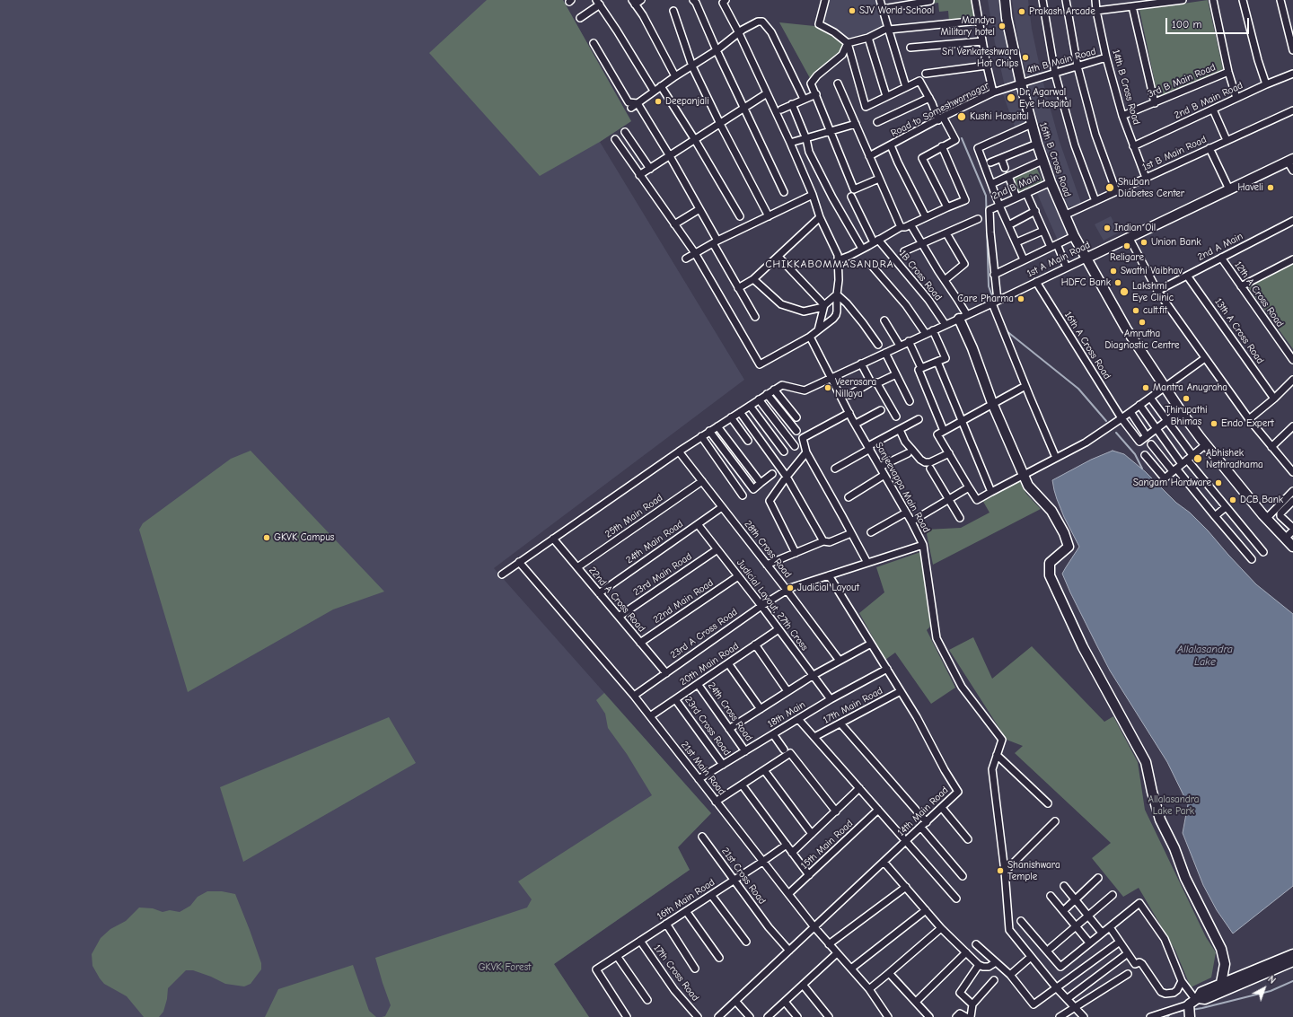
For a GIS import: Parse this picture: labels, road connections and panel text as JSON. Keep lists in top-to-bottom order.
{
  "streets": {
    "street": [
      "4th B Main Road",
      "3rd B Main Road",
      "14th B Cross Road",
      "2nd B Main Road",
      "Road to Someshwarnagar",
      "1st B Main Road",
      "16th B Cross Road",
      "2nd B Main",
      "2nd A Main",
      "1st A Main Road",
      "1B Cross Road",
      "12th A Cross Road",
      "13th A Cross Road",
      "16th A Cross Road",
      "Sanjeevappa Main Road",
      "25th Main Road",
      "24th Main Road",
      "28th Cross Road",
      "23rd Main Road",
      "22nd A Cross Road",
      "22nd Main Road",
      "Judicial Layout, 27th Cross",
      "23rd A Cross Road",
      "20th Main Road",
      "17th Main Road",
      "24th Cross Road",
      "18th Main",
      "23rd Cross Road",
      "21st Main Road",
      "14th Main Road",
      "15th Main Road",
      "21st Cross Road",
      "16th Main Road",
      "17th Cross Road"
    ]
  },
  "crossings": [
    ["4th B Main Road", "14th B Cross Road"],
    ["4th B Main Road", "Road to Someshwarnagar"],
    ["4th B Main Road", "16th B Cross Road"],
    ["3rd B Main Road", "14th B Cross Road"],
    ["14th B Cross Road", "2nd B Main Road"],
    ["14th B Cross Road", "1st B Main Road"],
    ["Road to Someshwarnagar", "16th B Cross Road"],
    ["1st B Main Road", "16th B Cross Road"],
    ["16th B Cross Road", "2nd B Main"],
    ["16th B Cross Road", "1st A Main Road"],
    ["2nd A Main", "12th A Cross Road"],
    ["2nd A Main", "13th A Cross Road"],
    ["1st A Main Road", "1B Cross Road"],
    ["1st A Main Road", "16th A Cross Road"],
    ["1st A Main Road", "Sanjeevappa Main Road"],
    ["Sanjeevappa Main Road", "23rd A Cross Road"],
    ["25th Main Road", "28th Cross Road"],
    ["25th Main Road", "22nd A Cross Road"],
    ["24th Main Road", "28th Cross Road"],
    ["24th Main Road", "22nd A Cross Road"],
    ["24th Main Road", "Judicial Layout, 27th Cross"],
    ["28th Cross Road", "23rd A Cross Road"],
    ["23rd Main Road", "22nd A Cross Road"],
    ["23rd Main Road", "Judicial Layout, 27th Cross"],
    ["22nd A Cross Road", "22nd Main Road"],
    ["22nd A Cross Road", "23rd A Cross Road"],
    ["22nd Main Road", "Judicial Layout, 27th Cross"],
    ["Judicial Layout, 27th Cross", "23rd A Cross Road"],
    ["Judicial Layout, 27th Cross", "20th Main Road"],
    ["Judicial Layout, 27th Cross", "18th Main"],
    ["23rd A Cross Road", "21st Main Road"],
    ["23rd A Cross Road", "14th Main Road"],
    ["20th Main Road", "24th Cross Road"],
    ["20th Main Road", "23rd Cross Road"],
    ["20th Main Road", "21st Main Road"],
    ["17th Main Road", "14th Main Road"],
    ["24th Cross Road", "18th Main"],
    ["18th Main", "23rd Cross Road"],
    ["18th Main", "21st Main Road"],
    ["18th Main", "14th Main Road"],
    ["21st Main Road", "14th Main Road"],
    ["21st Main Road", "15th Main Road"],
    ["21st Main Road", "16th Main Road"],
    ["14th Main Road", "21st Cross Road"],
    ["21st Cross Road", "16th Main Road"],
    ["16th Main Road", "17th Cross Road"]
  ],
  "districts": ["CHIKKABOMMASANDRA"],
  "water": ["Allalasandra Lake"],
  "parks": ["Allalasandra Lake Park", "GKVK Forest"],
  "places": [
    "SJV World School",
    "Prakash Arcade",
    "Mandya Military hotel",
    "Sri Venkateshwara Hot Chips",
    "Dr. Agarwal Eye Hospital",
    "Deepanjali",
    "Kushi Hospital",
    "Shuban Diabetes Center",
    "Haveli",
    "Indian Oil",
    "Union Bank",
    "Religare",
    "Swathi Vaibhav",
    "HDFC Bank",
    "Lakshmi Eye Clinic",
    "Care Pharma",
    "cult.fit",
    "Amrutha Diagnostic Centre",
    "Veerasara Nillaya",
    "Mantra Anugraha",
    "Thirupathi Bhimas",
    "Endo Expert",
    "Abhishek Nethradhama",
    "Sangam Hardware",
    "DCB Bank",
    "GKVK Campus",
    "Judicial Layout",
    "Shanishwara Temple"
  ],
  "scale_bar": "100 m",
  "north": "top right"
}
